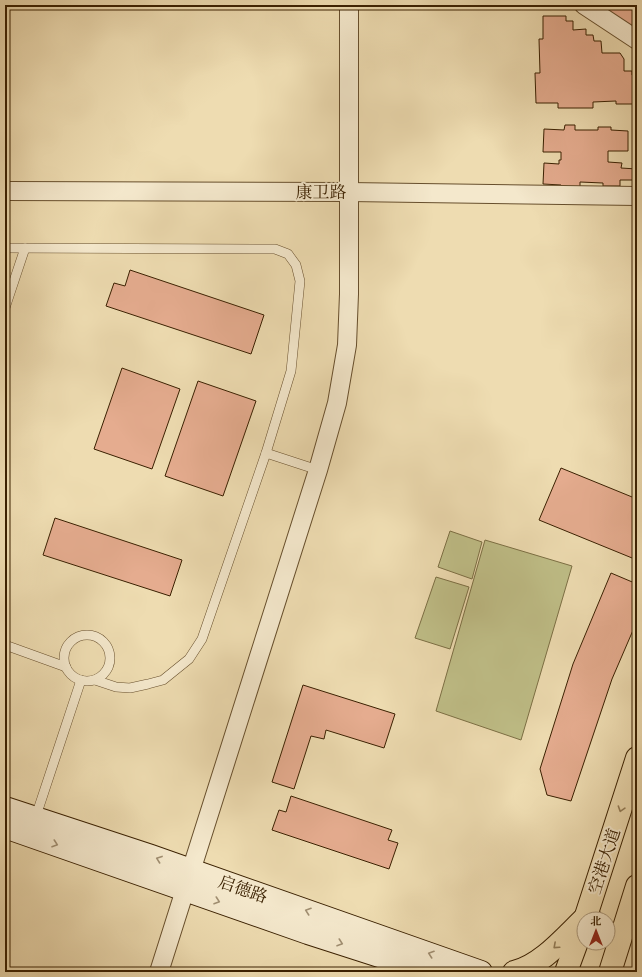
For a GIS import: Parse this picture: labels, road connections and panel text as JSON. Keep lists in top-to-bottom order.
{
  "streets": {
    "main road": ["空港大道"],
    "street": ["康卫路", "启德路"]
  },
  "one_way": ["空港大道"],
  "north": "top"
}
